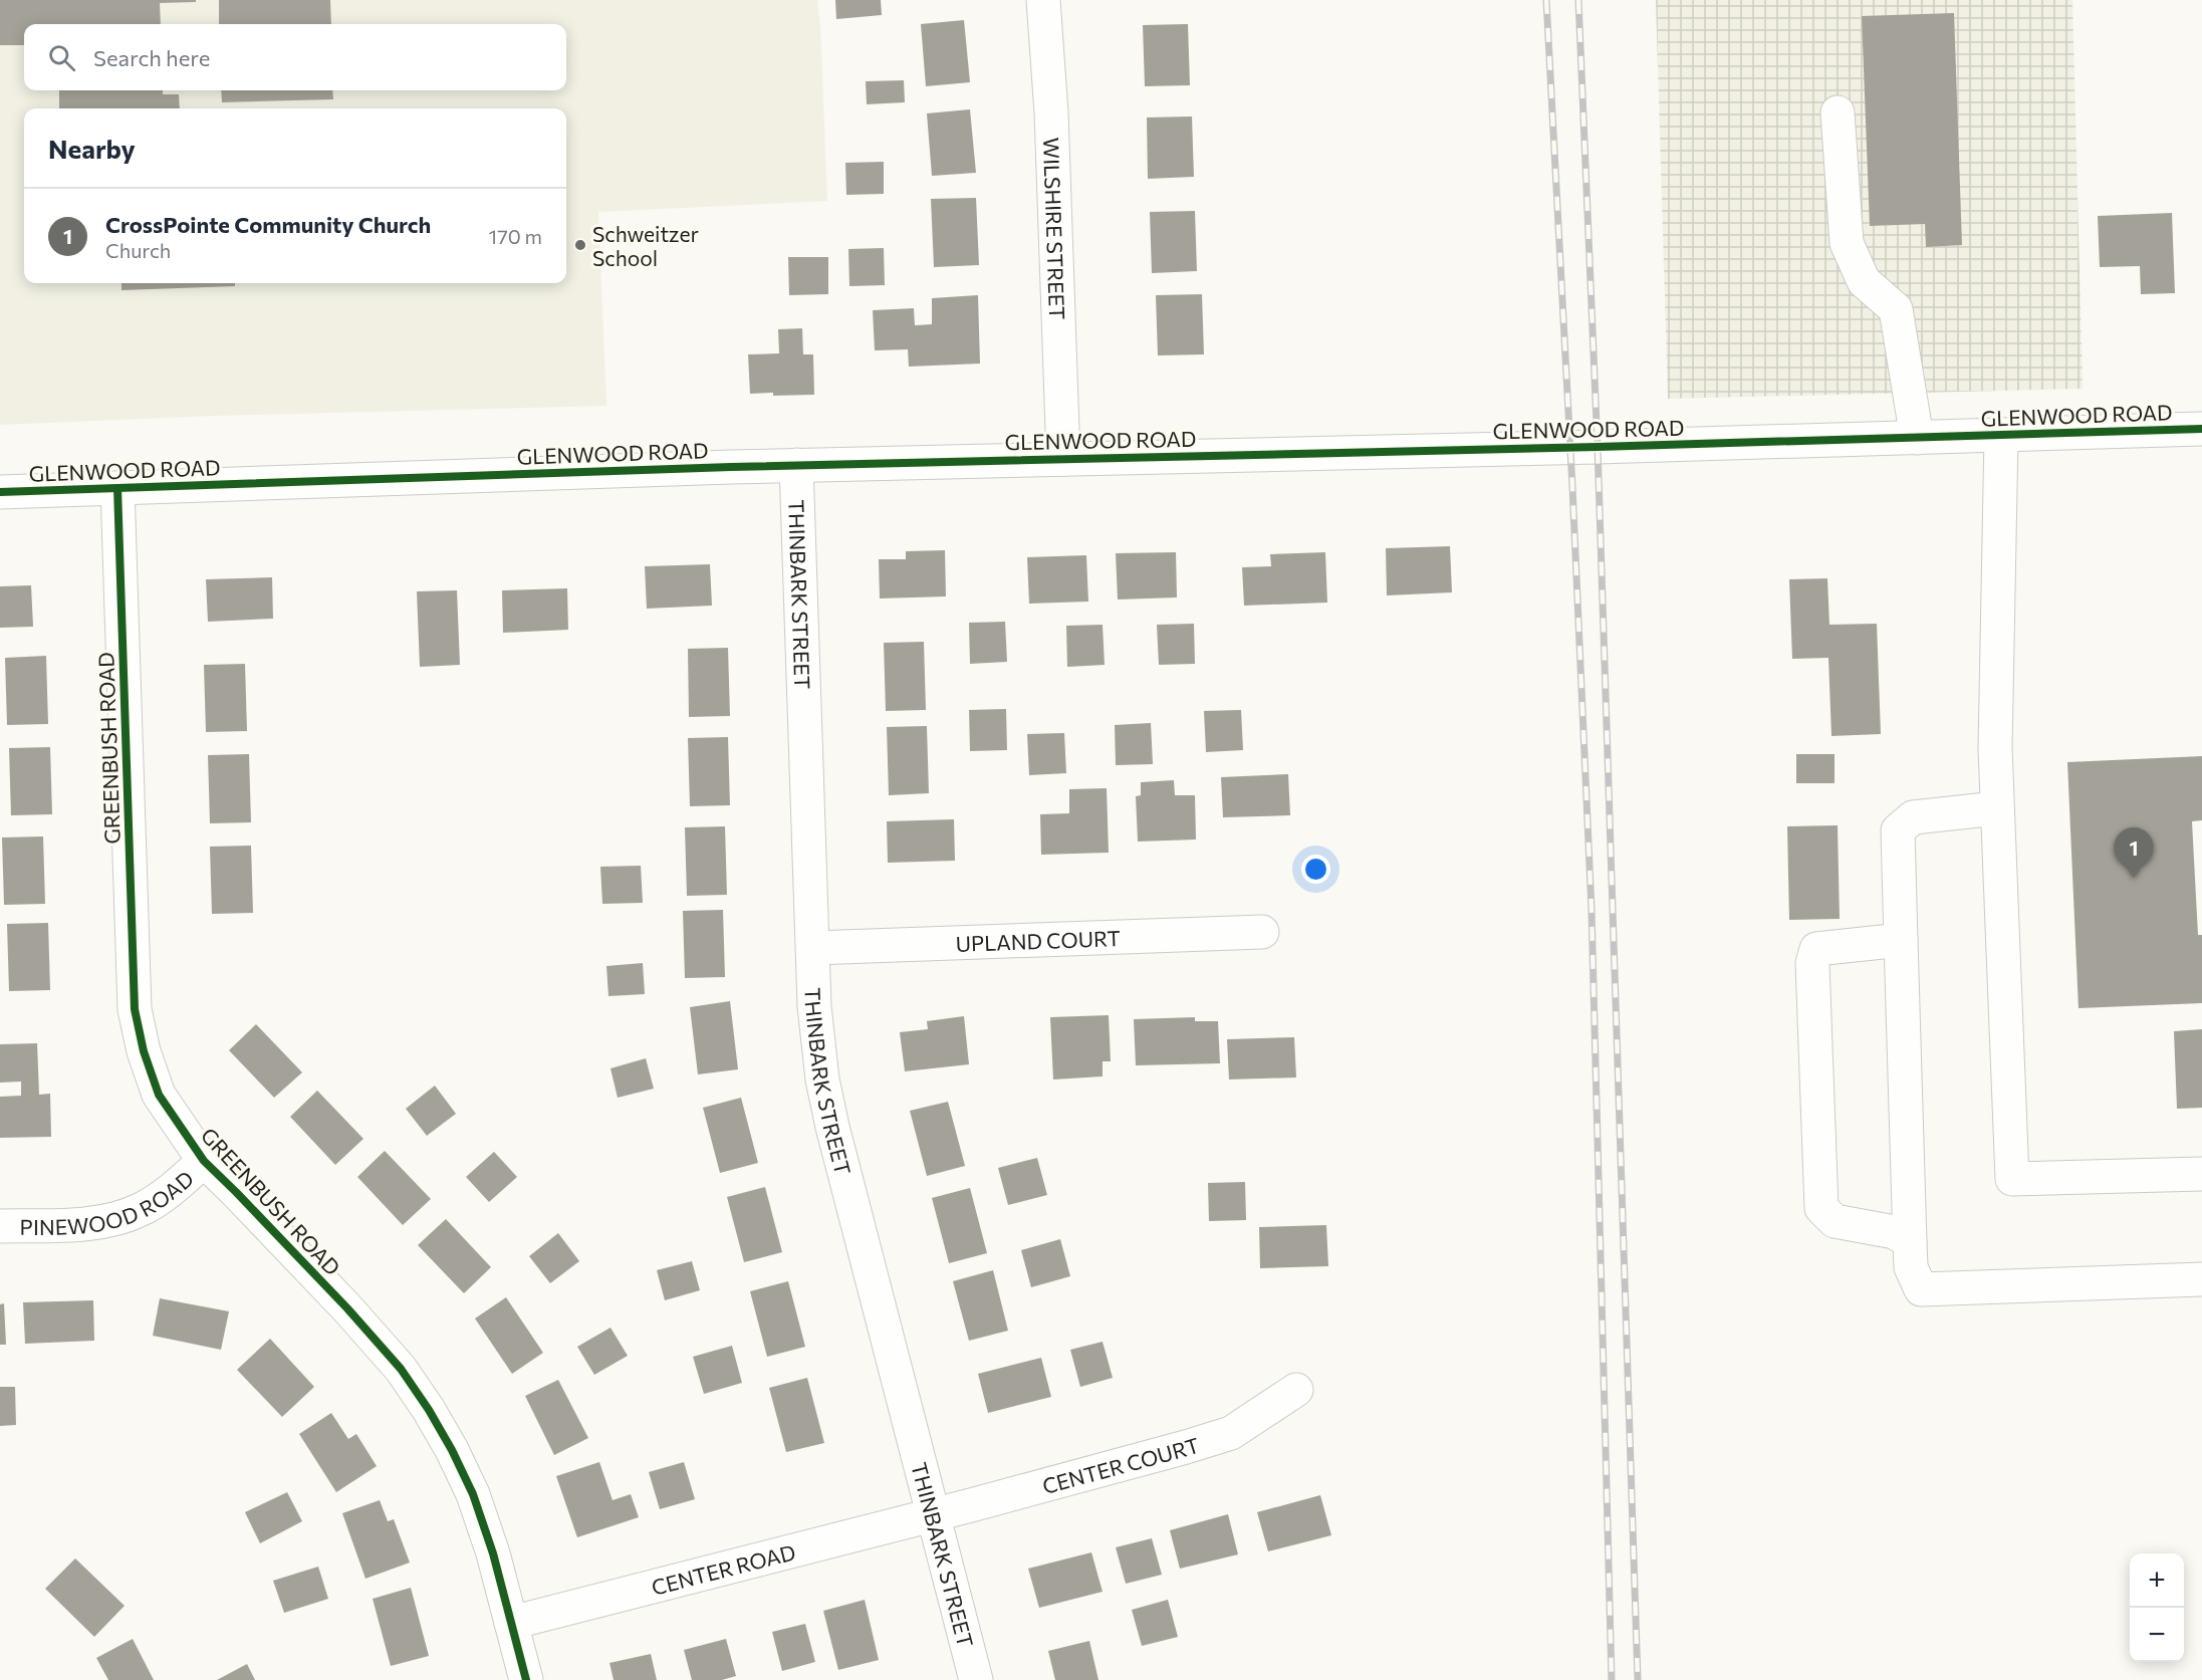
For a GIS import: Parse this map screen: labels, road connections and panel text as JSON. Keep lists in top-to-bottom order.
{
  "streets": {
    "street": [
      "WILSHIRE STREET",
      "GLENWOOD ROAD",
      "THINBARK STREET",
      "GREENBUSH ROAD",
      "UPLAND COURT",
      "PINEWOOD ROAD",
      "CENTER COURT",
      "CENTER ROAD"
    ]
  },
  "crossings": [
    ["WILSHIRE STREET", "GLENWOOD ROAD"],
    ["GLENWOOD ROAD", "THINBARK STREET"],
    ["GLENWOOD ROAD", "GREENBUSH ROAD"],
    ["THINBARK STREET", "UPLAND COURT"],
    ["THINBARK STREET", "CENTER COURT"],
    ["THINBARK STREET", "CENTER ROAD"],
    ["GREENBUSH ROAD", "PINEWOOD ROAD"],
    ["GREENBUSH ROAD", "CENTER ROAD"],
    ["CENTER COURT", "CENTER ROAD"]
  ],
  "places": ["Schweitzer School"],
  "page": {
    "search": "Search here",
    "heading": "Nearby",
    "list": [
      {
        "mark": "1",
        "name": "CrossPointe Community Church",
        "note": "Church",
        "value": "170 m"
      }
    ],
    "pins": "1",
    "map_buttons": ["+", "−"]
  }
}
